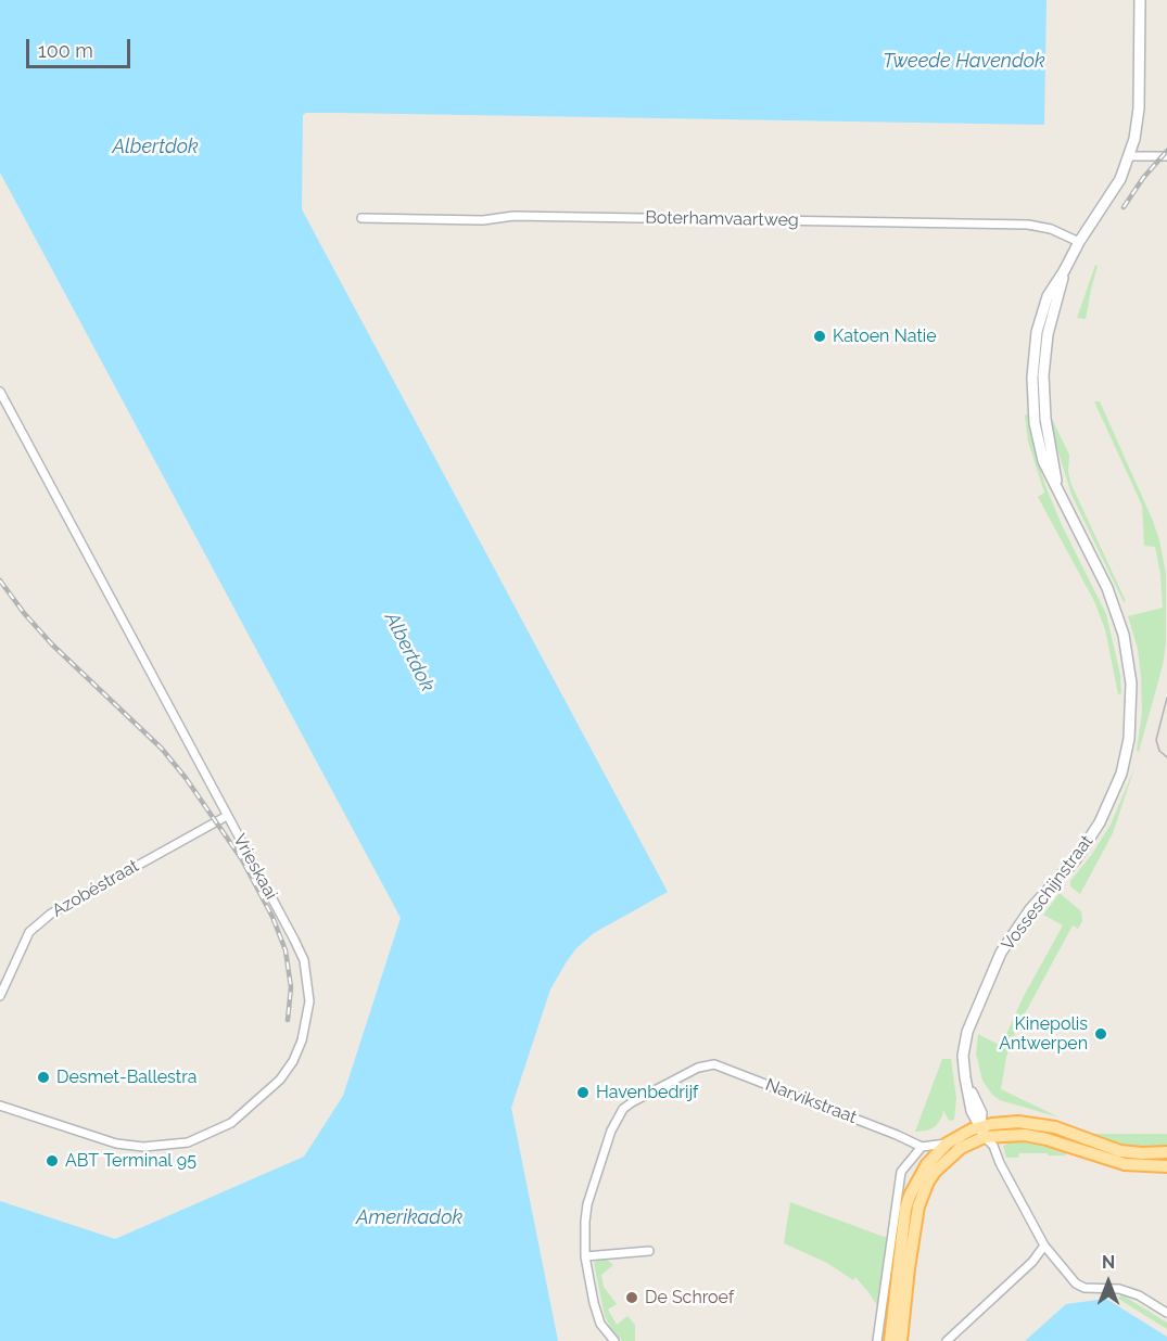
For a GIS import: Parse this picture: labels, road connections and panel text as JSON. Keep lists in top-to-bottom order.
{
  "streets": {
    "street": [
      "Boterhamvaartweg",
      "Vrieskaai",
      "Azobéstraat",
      "Vosseschijnstraat",
      "Narvikstraat"
    ]
  },
  "crossings": [
    ["Boterhamvaartweg", "Vosseschijnstraat"],
    ["Vrieskaai", "Azobéstraat"]
  ],
  "water": ["Tweede Havendok", "Albertdok", "Amerikadok"],
  "places": [
    "Katoen Natie",
    "Kinepolis Antwerpen",
    "Desmet-Ballestra",
    "Havenbedrijf",
    "ABT Terminal 95",
    "De Schroef"
  ],
  "scale_bar": "100 m",
  "north": "top"
}
